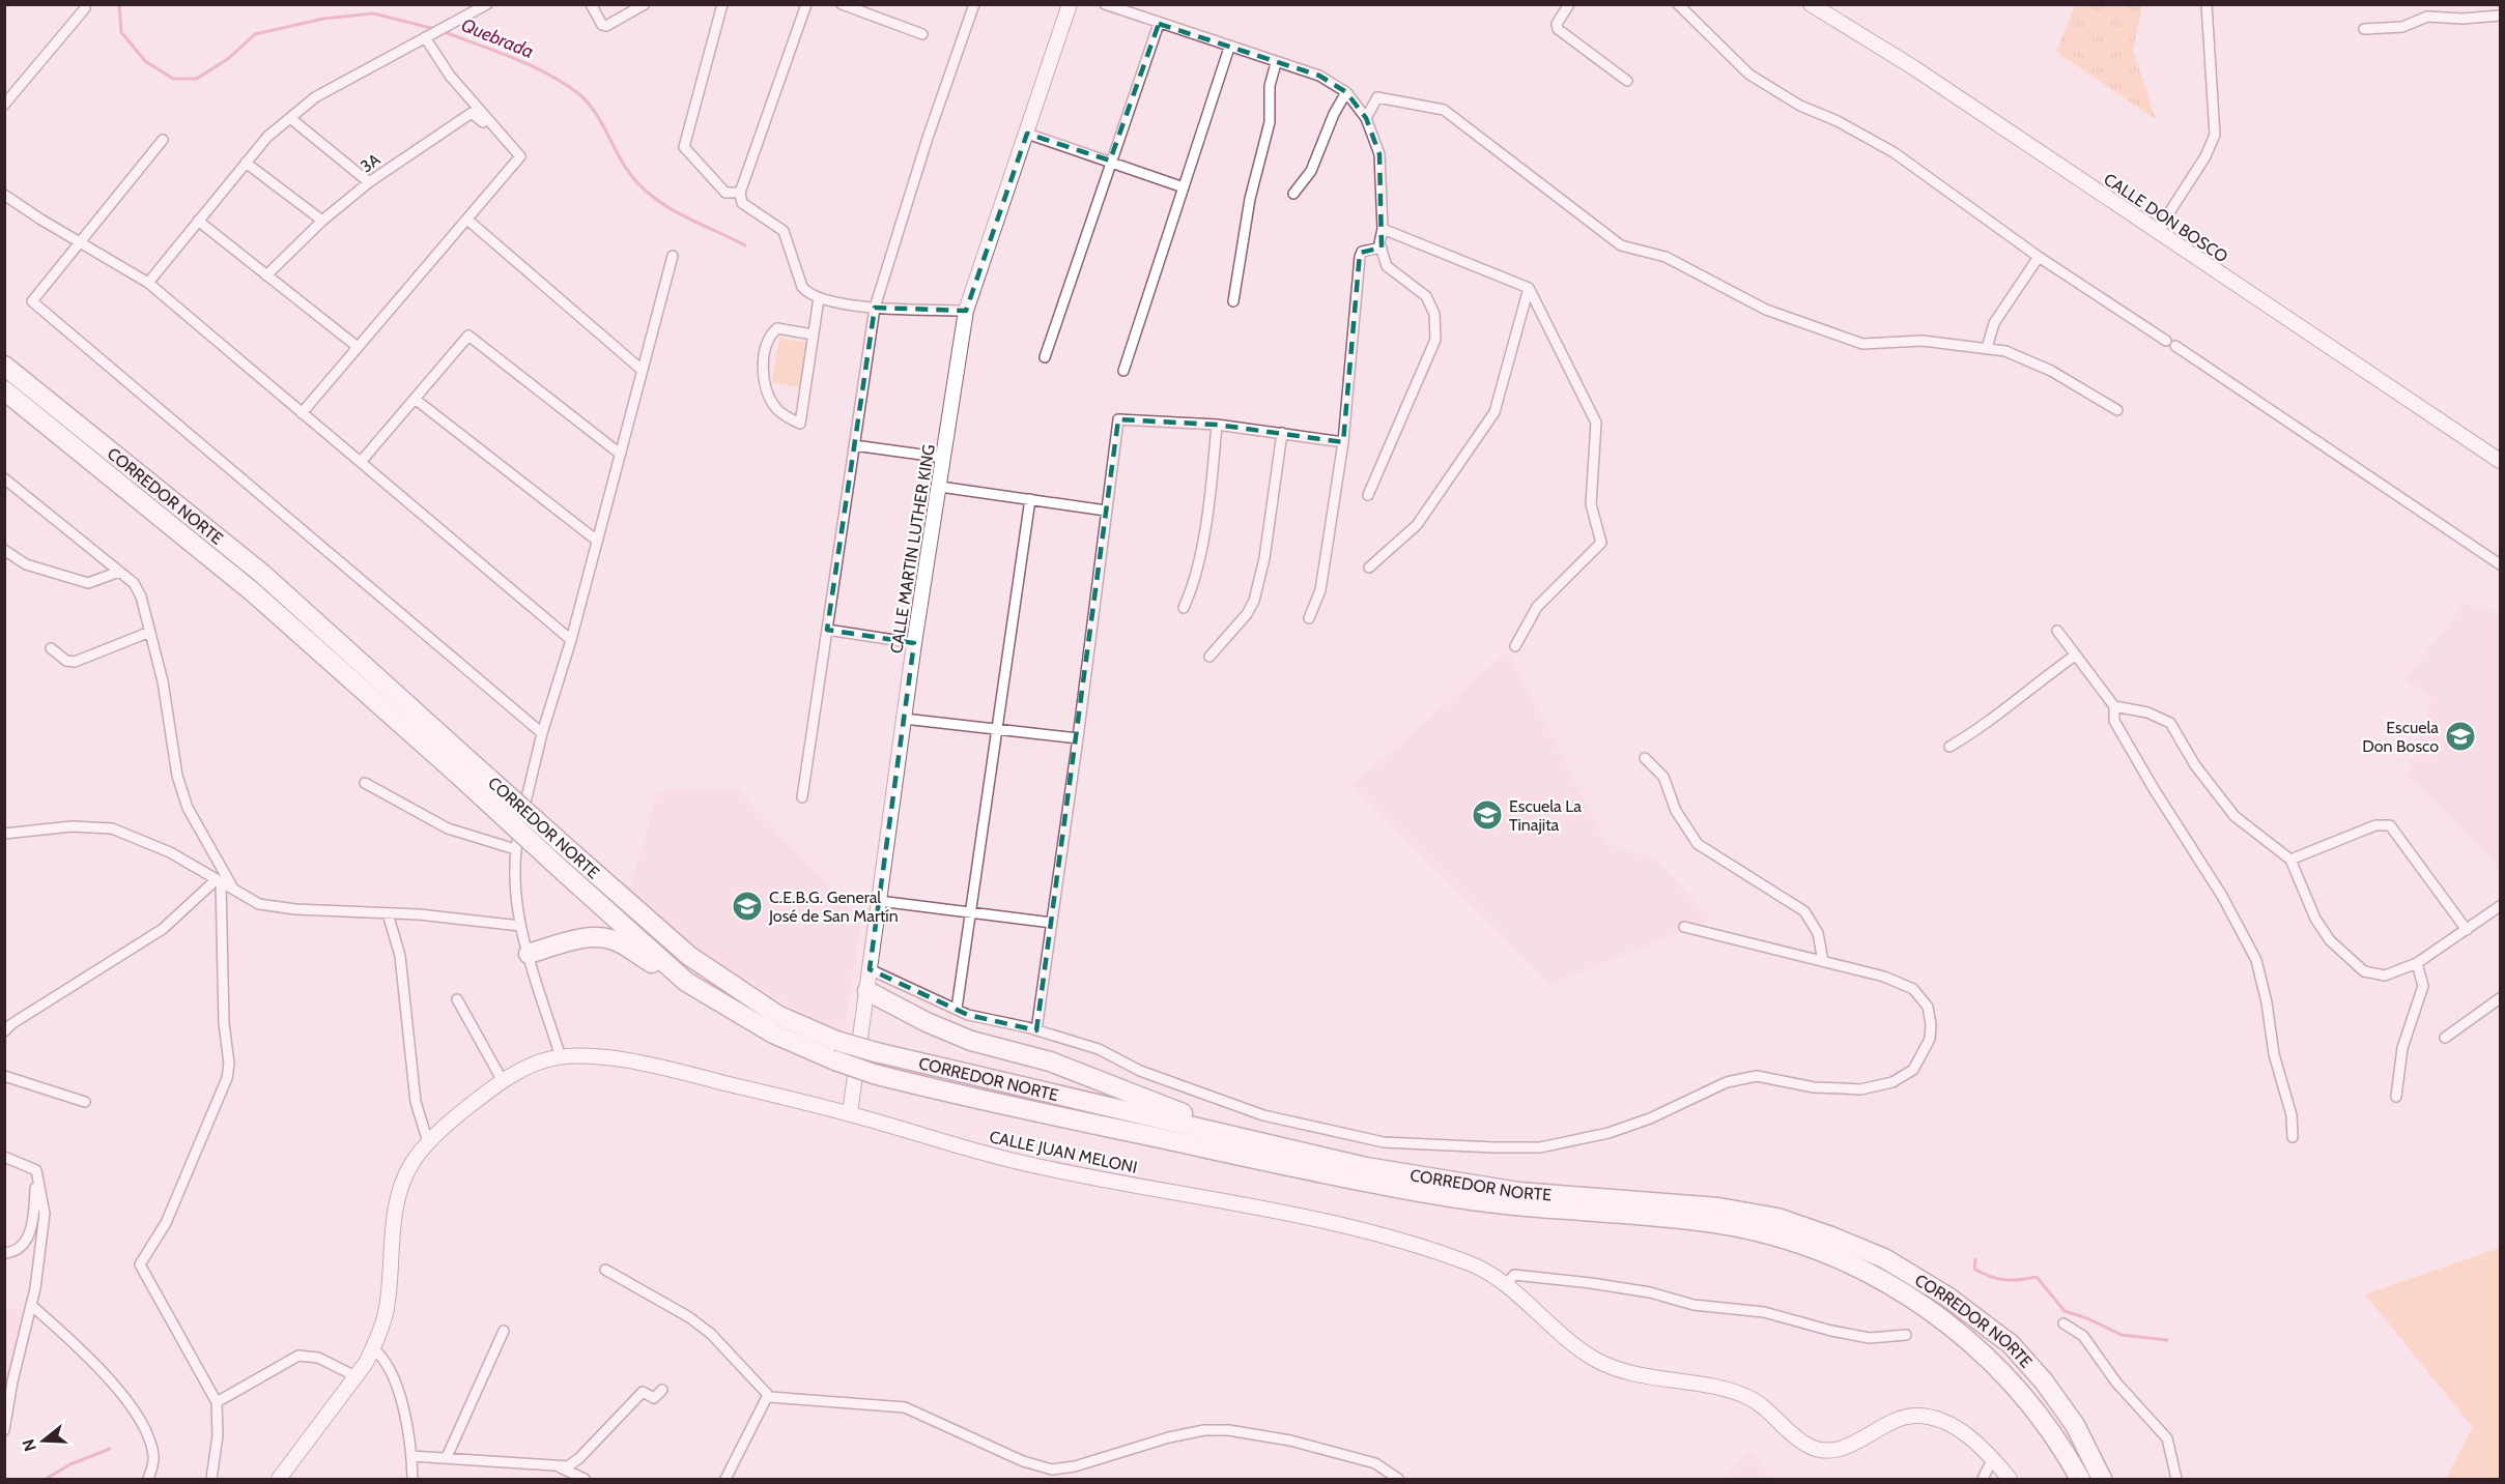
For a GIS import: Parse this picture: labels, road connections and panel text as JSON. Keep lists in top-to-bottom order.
{
  "streets": {
    "highway": ["CORREDOR NORTE"],
    "main road": ["CALLE DON BOSCO", "CALLE MARTIN LUTHER KING", "CALLE JUAN MELONI"],
    "street": ["3A"]
  },
  "crossings": [
    ["CALLE MARTIN LUTHER KING", "CALLE JUAN MELONI"]
  ],
  "water": ["Quebrada"],
  "places": {
    "school or university": ["Escuela Don Bosco", "Escuela La Tinajita", "C.E.B.G. General José de San Martín"]
  },
  "north": "left"
}
